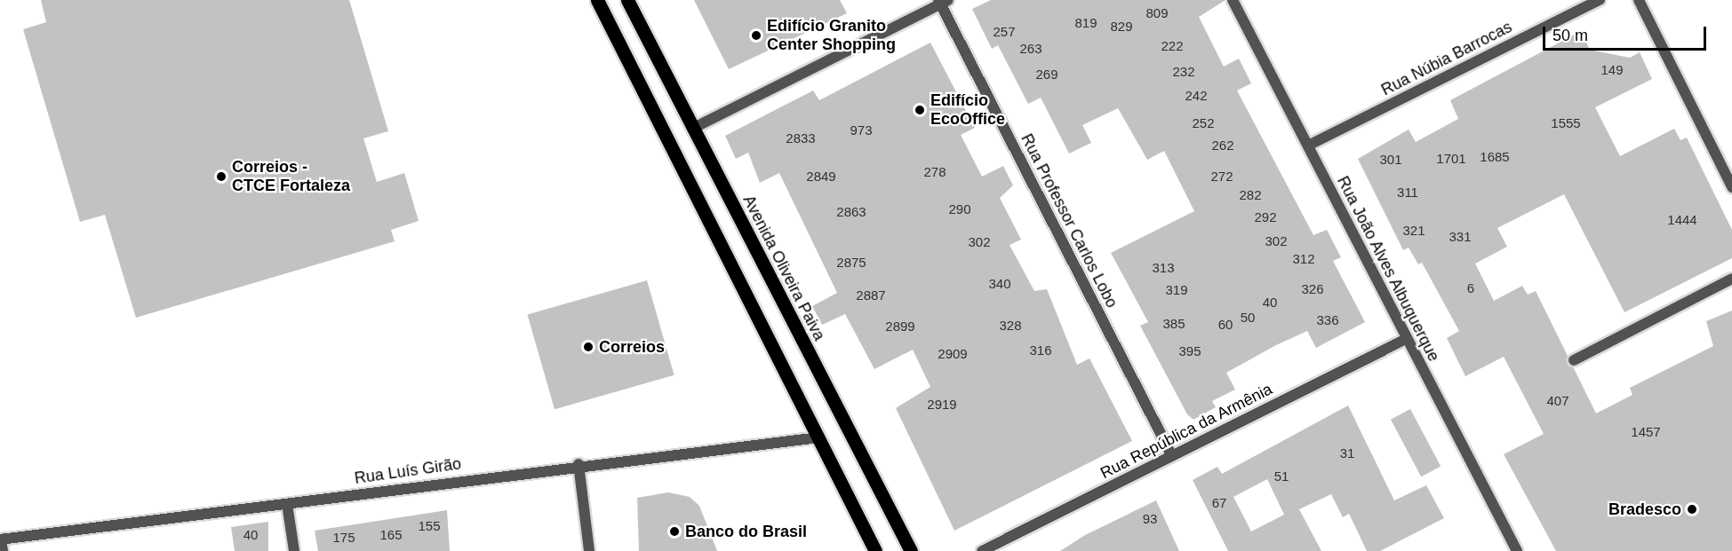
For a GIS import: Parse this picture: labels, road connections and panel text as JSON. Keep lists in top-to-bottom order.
{
  "streets": {
    "main road": ["Avenida Oliveira Paiva"],
    "street": [
      "Rua Núbia Barrocas",
      "Rua Professor Carlos Lobo",
      "Rua João Alves Albuquerque",
      "Rua República da Armênia",
      "Rua Luís Girão"
    ]
  },
  "crossings": [
    ["Rua Núbia Barrocas", "Rua João Alves Albuquerque"],
    ["Rua Professor Carlos Lobo", "Rua República da Armênia"],
    ["Rua João Alves Albuquerque", "Rua República da Armênia"]
  ],
  "places": [
    "Edifício Granito Center Shopping",
    "Edifício EcoOffice",
    "Correios - CTCE Fortaleza",
    "Correios",
    "Bradesco",
    "Banco do Brasil"
  ],
  "house_numbers": [
    "809",
    "819",
    "829",
    "257",
    "222",
    "263",
    "149",
    "232",
    "269",
    "242",
    "252",
    "1555",
    "973",
    "2833",
    "262",
    "1685",
    "1701",
    "301",
    "278",
    "2849",
    "272",
    "311",
    "282",
    "290",
    "2863",
    "292",
    "1444",
    "321",
    "331",
    "302",
    "302",
    "312",
    "2875",
    "313",
    "340",
    "6",
    "326",
    "319",
    "2887",
    "40",
    "50",
    "336",
    "385",
    "60",
    "328",
    "2899",
    "316",
    "395",
    "2909",
    "407",
    "2919",
    "1457",
    "31",
    "51",
    "67",
    "93",
    "155",
    "40",
    "165",
    "175"
  ],
  "scale_bar": "50 m"
}
